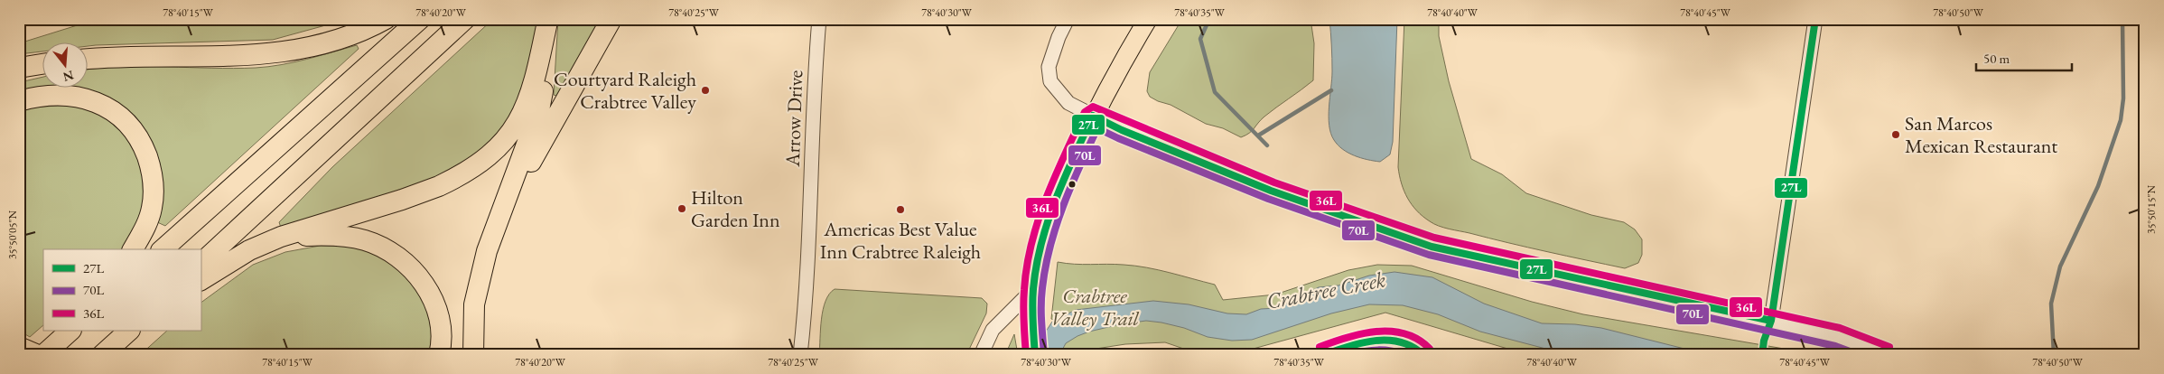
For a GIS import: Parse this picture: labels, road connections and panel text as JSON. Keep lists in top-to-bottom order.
{
  "streets": {
    "street": ["Arrow Drive"]
  },
  "water": ["Crabtree Creek"],
  "parks": ["Crabtree Valley Trail"],
  "places": [
    "Courtyard Raleigh Crabtree Valley",
    "San Marcos Mexican Restaurant",
    "Hilton Garden Inn",
    "Americas Best Value Inn Crabtree Raleigh"
  ],
  "lines": ["transit line 27L", "transit line 36L", "transit line 70L"],
  "legend": ["27L", "70L", "36L"],
  "scale_bar": "50 m",
  "north": "bottom",
  "coordinates": [
    "78°40'15\"W",
    "78°40'20\"W",
    "78°40'25\"W",
    "78°40'30\"W",
    "78°40'35\"W",
    "78°40'40\"W",
    "78°40'45\"W",
    "78°40'50\"W",
    "35°50'15\"N",
    "35°50'05\"N"
  ]
}
